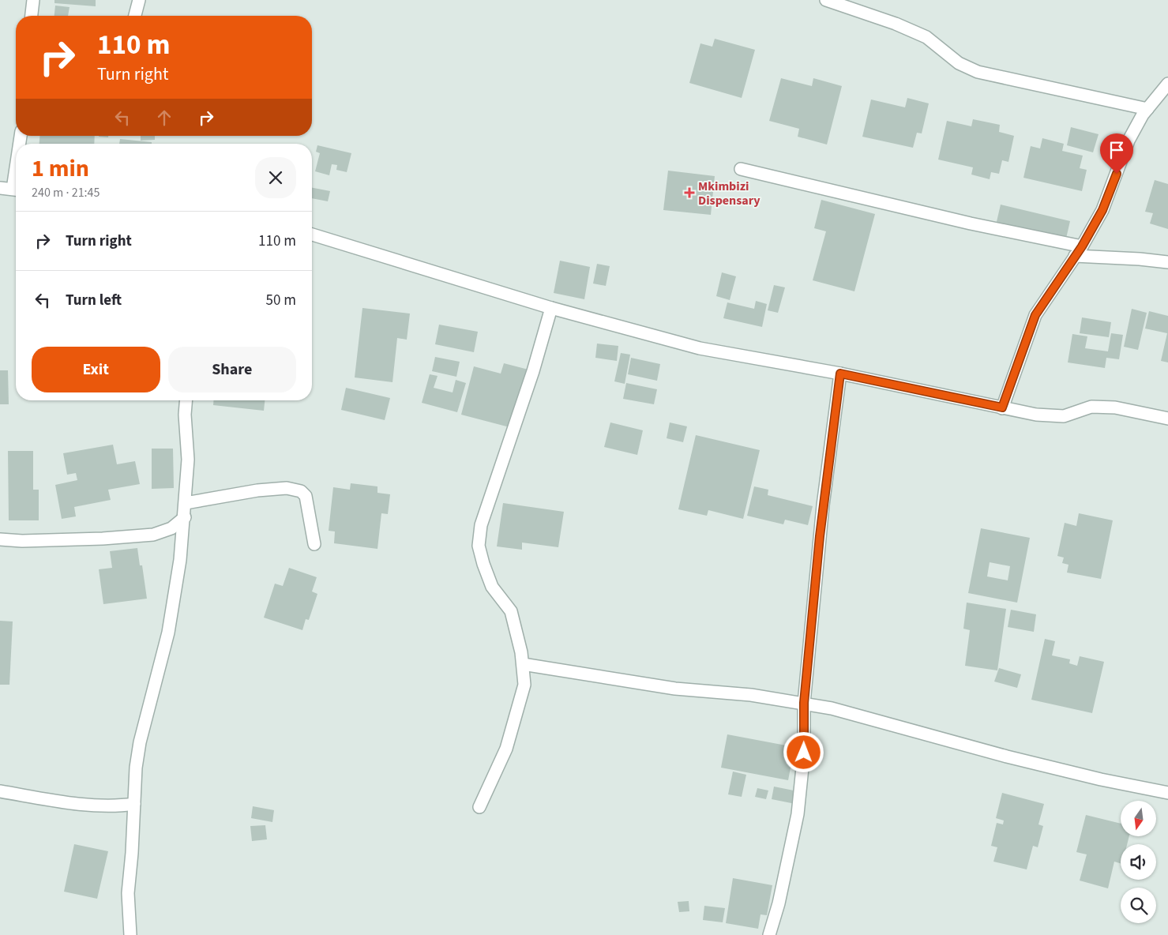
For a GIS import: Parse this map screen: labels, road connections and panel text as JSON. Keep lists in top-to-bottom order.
{
  "places": {
    "health": ["Mkimbizi Dispensary"]
  },
  "north": "bottom",
  "page": {
    "turn": ["110 m", "Turn right"],
    "heading": ["1 min", "240 m · 21:45"],
    "list": [
      {
        "name": "Turn right",
        "value": "110 m"
      },
      {
        "name": "Turn left",
        "value": "50 m"
      }
    ],
    "buttons": ["Exit", "Share"]
  }
}
